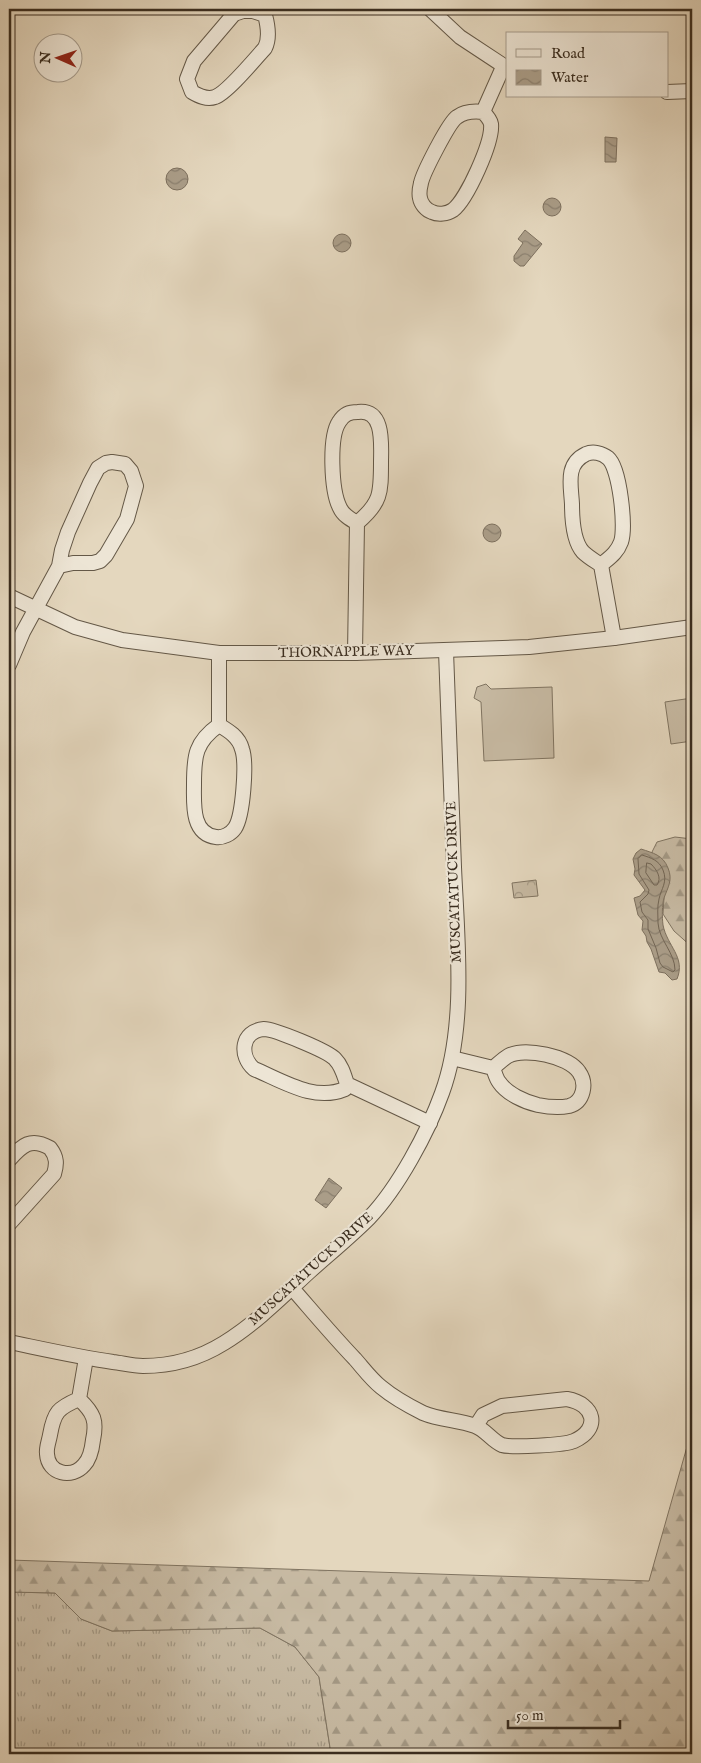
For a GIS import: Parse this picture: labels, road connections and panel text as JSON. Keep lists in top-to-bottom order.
{
  "streets": {
    "street": ["THORNAPPLE WAY", "MUSCATATUCK DRIVE"]
  },
  "crossings": [
    ["THORNAPPLE WAY", "MUSCATATUCK DRIVE"]
  ],
  "legend": ["Road", "Water"],
  "scale_bar": "50 m",
  "north": "left"
}
